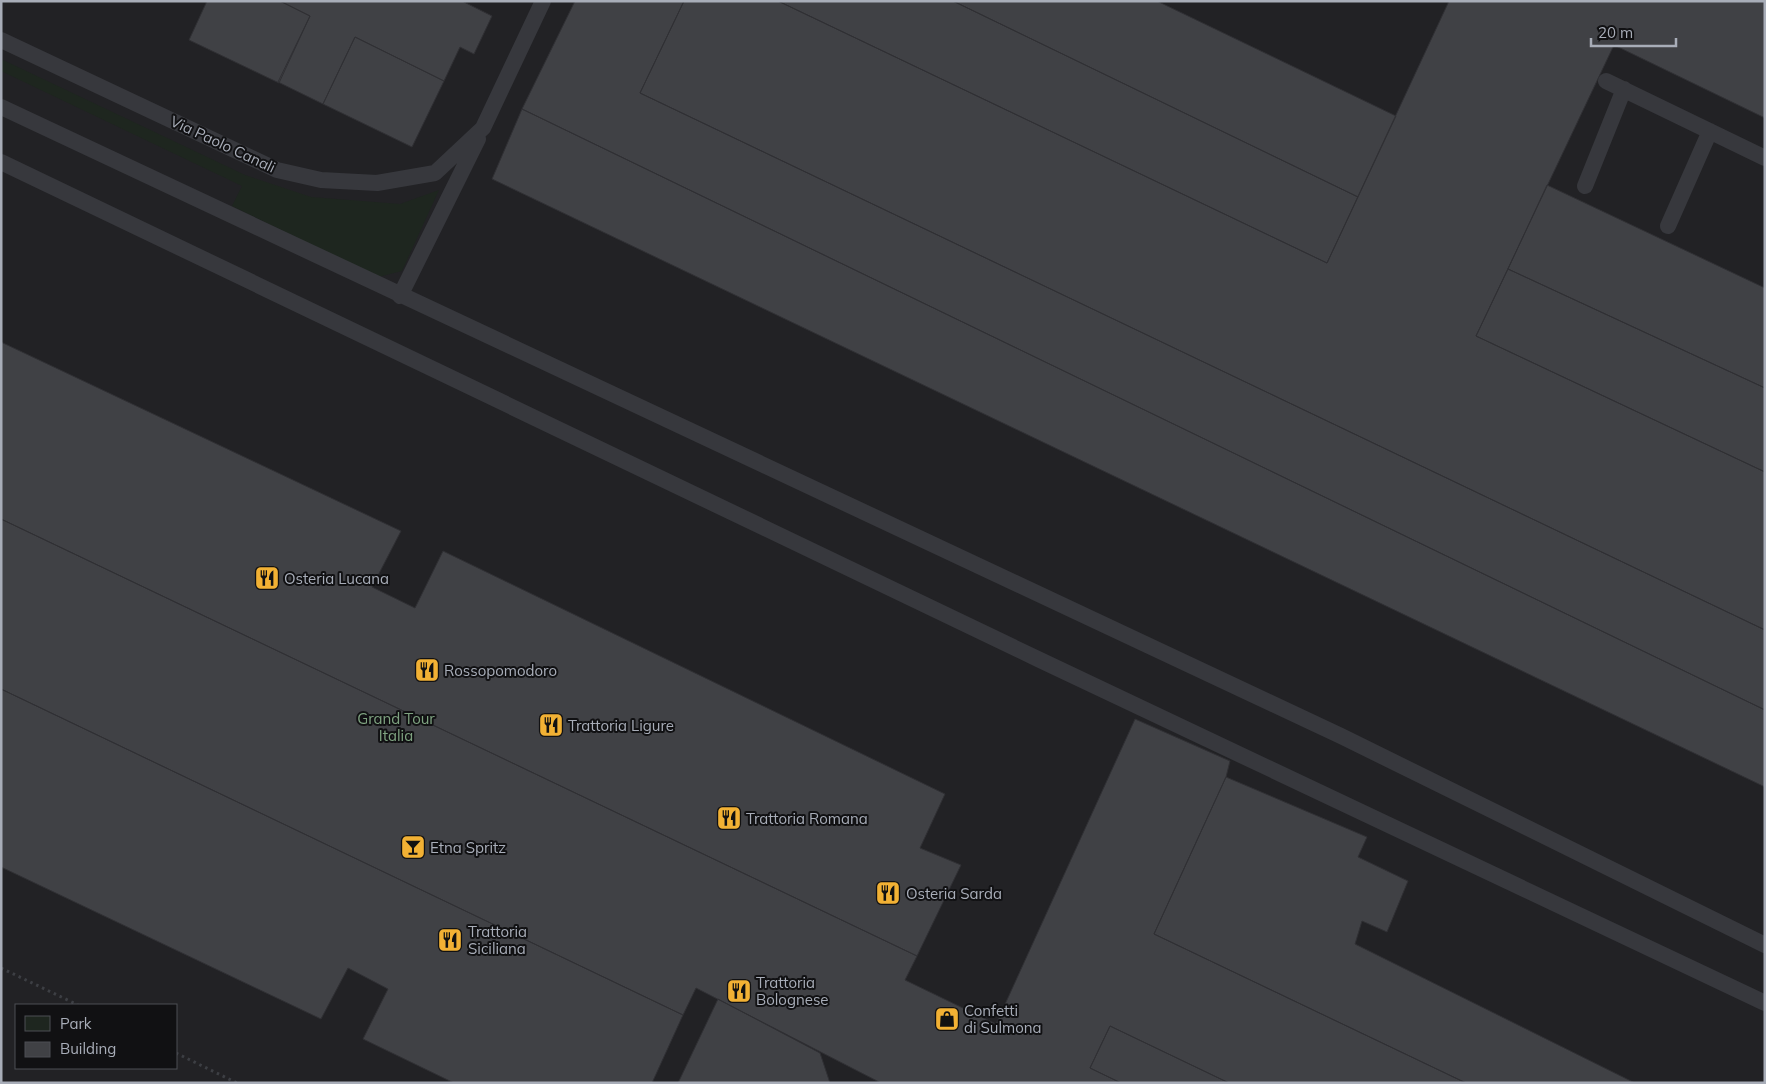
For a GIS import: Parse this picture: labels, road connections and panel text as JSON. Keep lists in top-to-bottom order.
{
  "streets": {
    "lane": ["Via Paolo Canali"]
  },
  "parks": ["Grand Tour Italia"],
  "places": {
    "restaurant": [
      "Osteria Lucana",
      "Rossopomodoro",
      "Trattoria Ligure",
      "Trattoria Romana",
      "Osteria Sarda",
      "Trattoria Siciliana",
      "Trattoria Bolognese"
    ],
    "bar": ["Etna Spritz"],
    "shop": ["Confetti di Sulmona"]
  },
  "legend": ["Park", "Building"],
  "scale_bar": "20 m"
}
